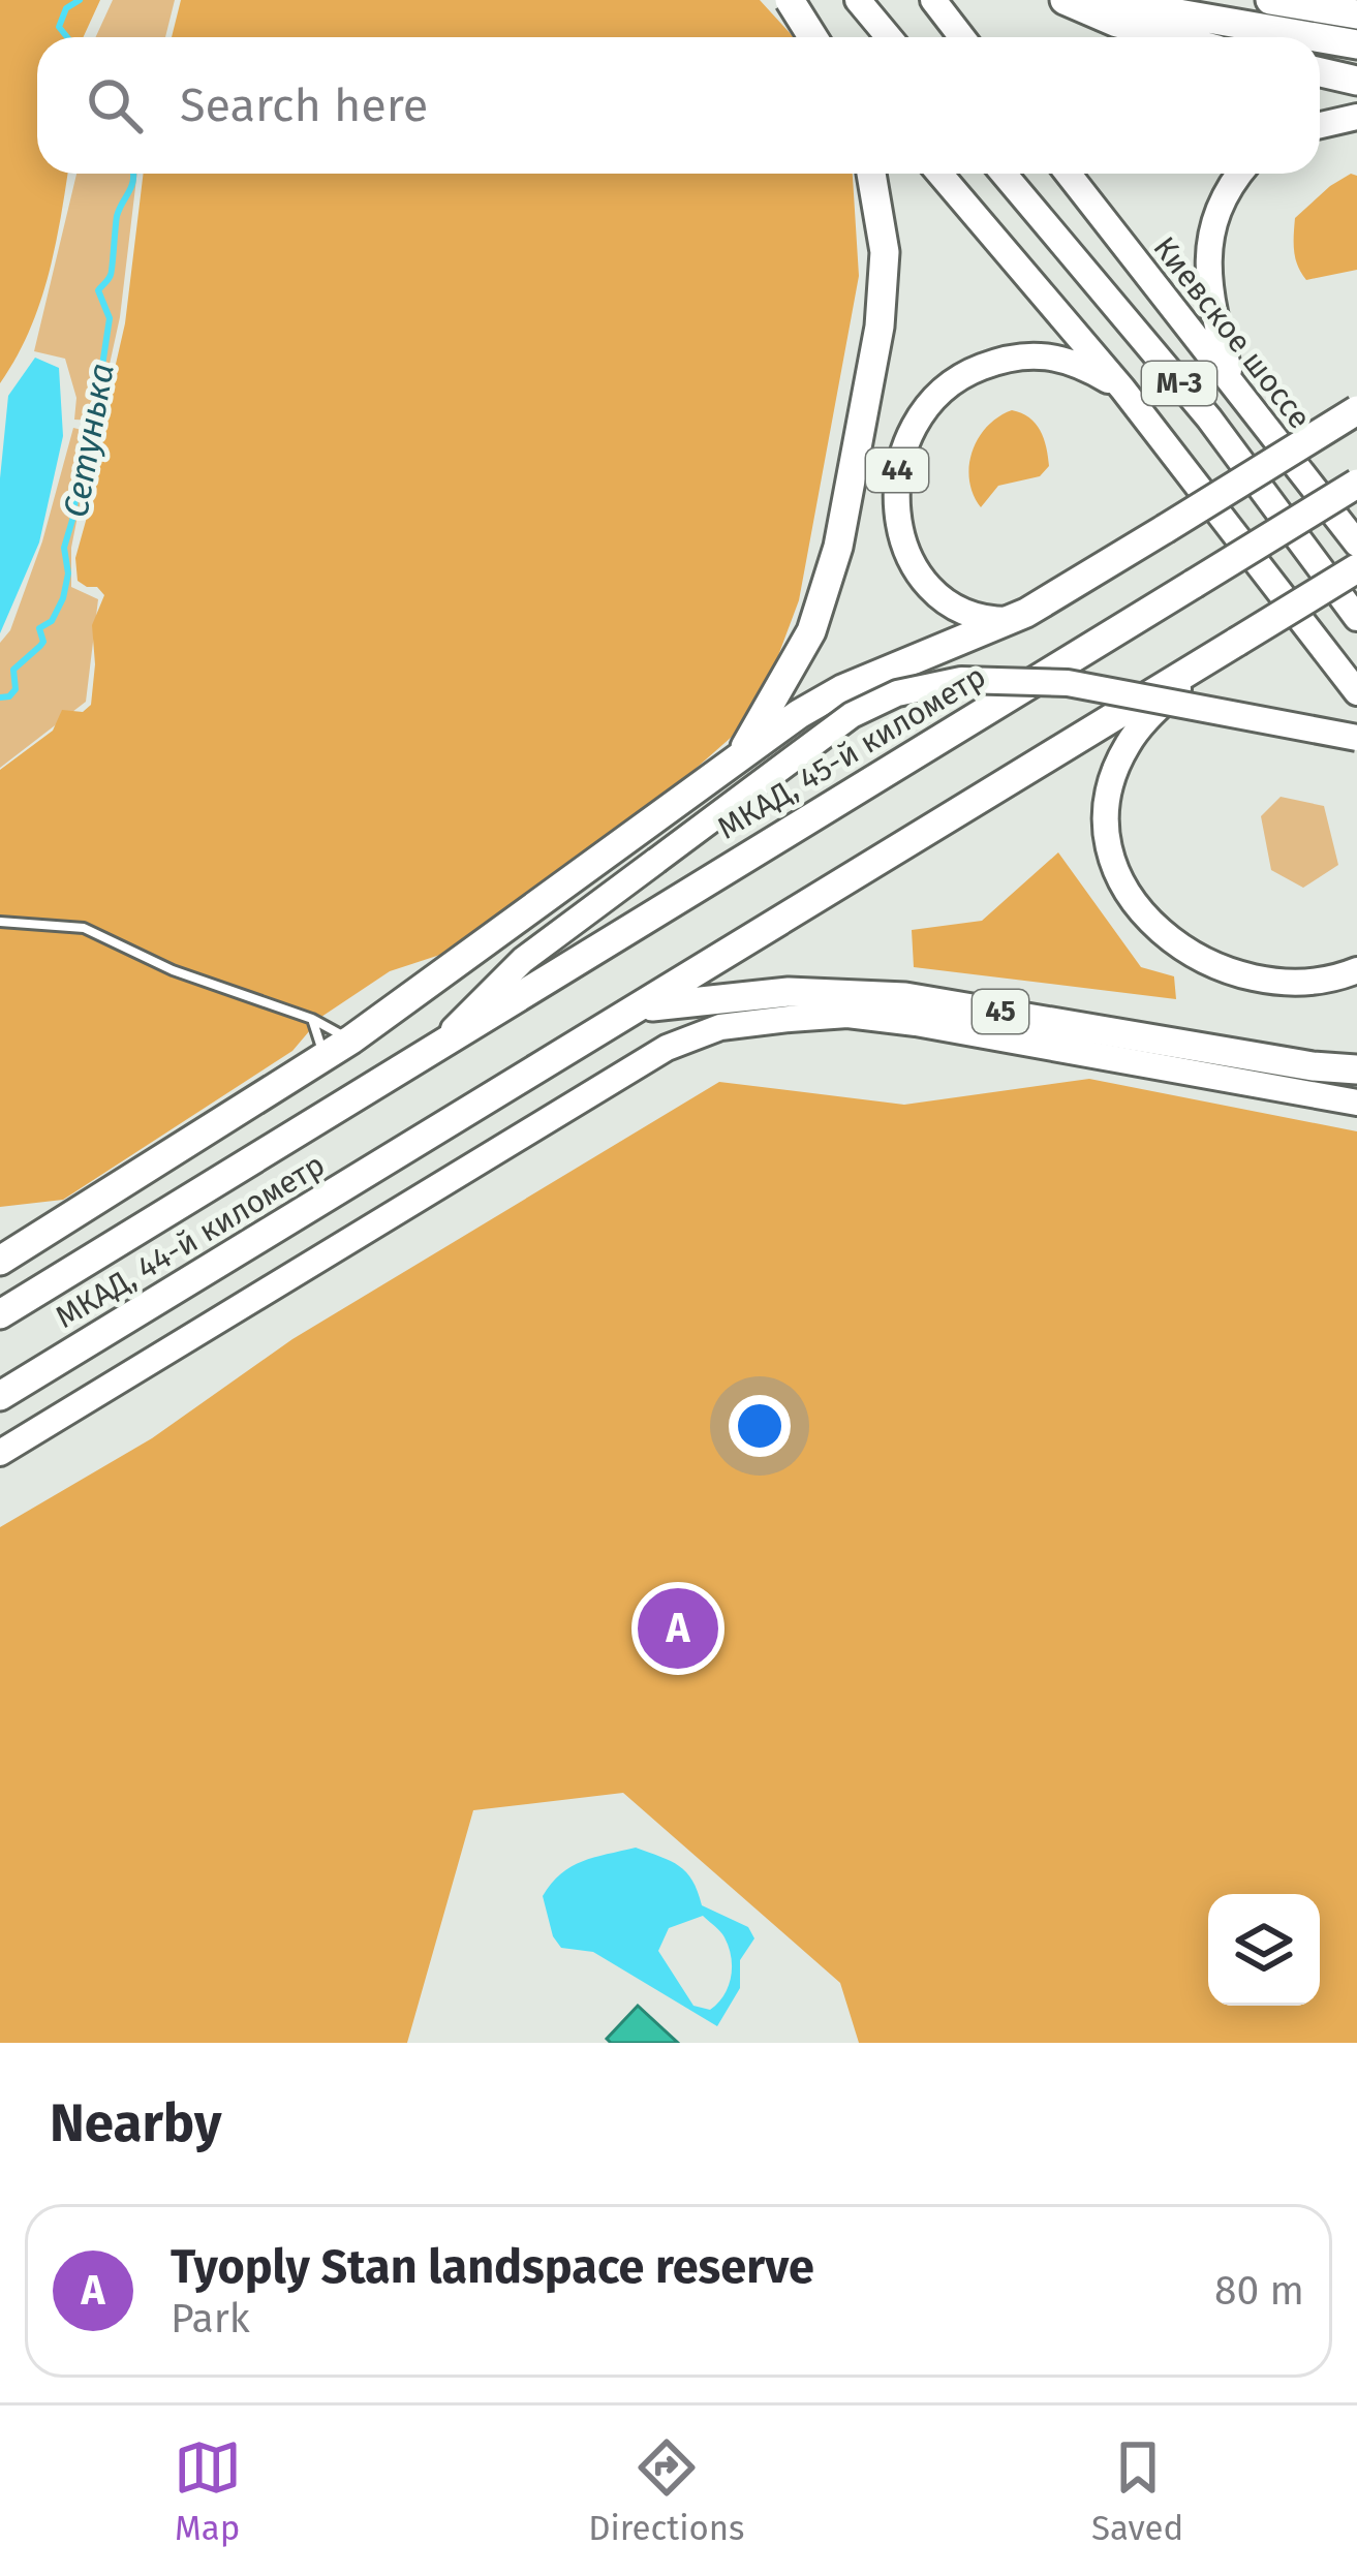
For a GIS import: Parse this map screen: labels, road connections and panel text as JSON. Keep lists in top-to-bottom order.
{
  "streets": {
    "highway": ["МКАД, 45-й километр", "45", "МКАД, 44-й километр"],
    "main road": ["Киевское шоссе", "М-3", "44"]
  },
  "crossings": [
    ["МКАД, 45-й километр", "МКАД, 44-й километр"],
    ["45", "МКАД, 44-й километр"]
  ],
  "water": ["Сетунька"],
  "page": {
    "search": "Search here",
    "pins": "A",
    "heading": "Nearby",
    "list": [
      {
        "mark": "A",
        "name": "Tyoply Stan landspace reserve",
        "note": "Park",
        "value": "80 m"
      }
    ],
    "nav": ["Map", "Directions", "Saved"]
  }
}
